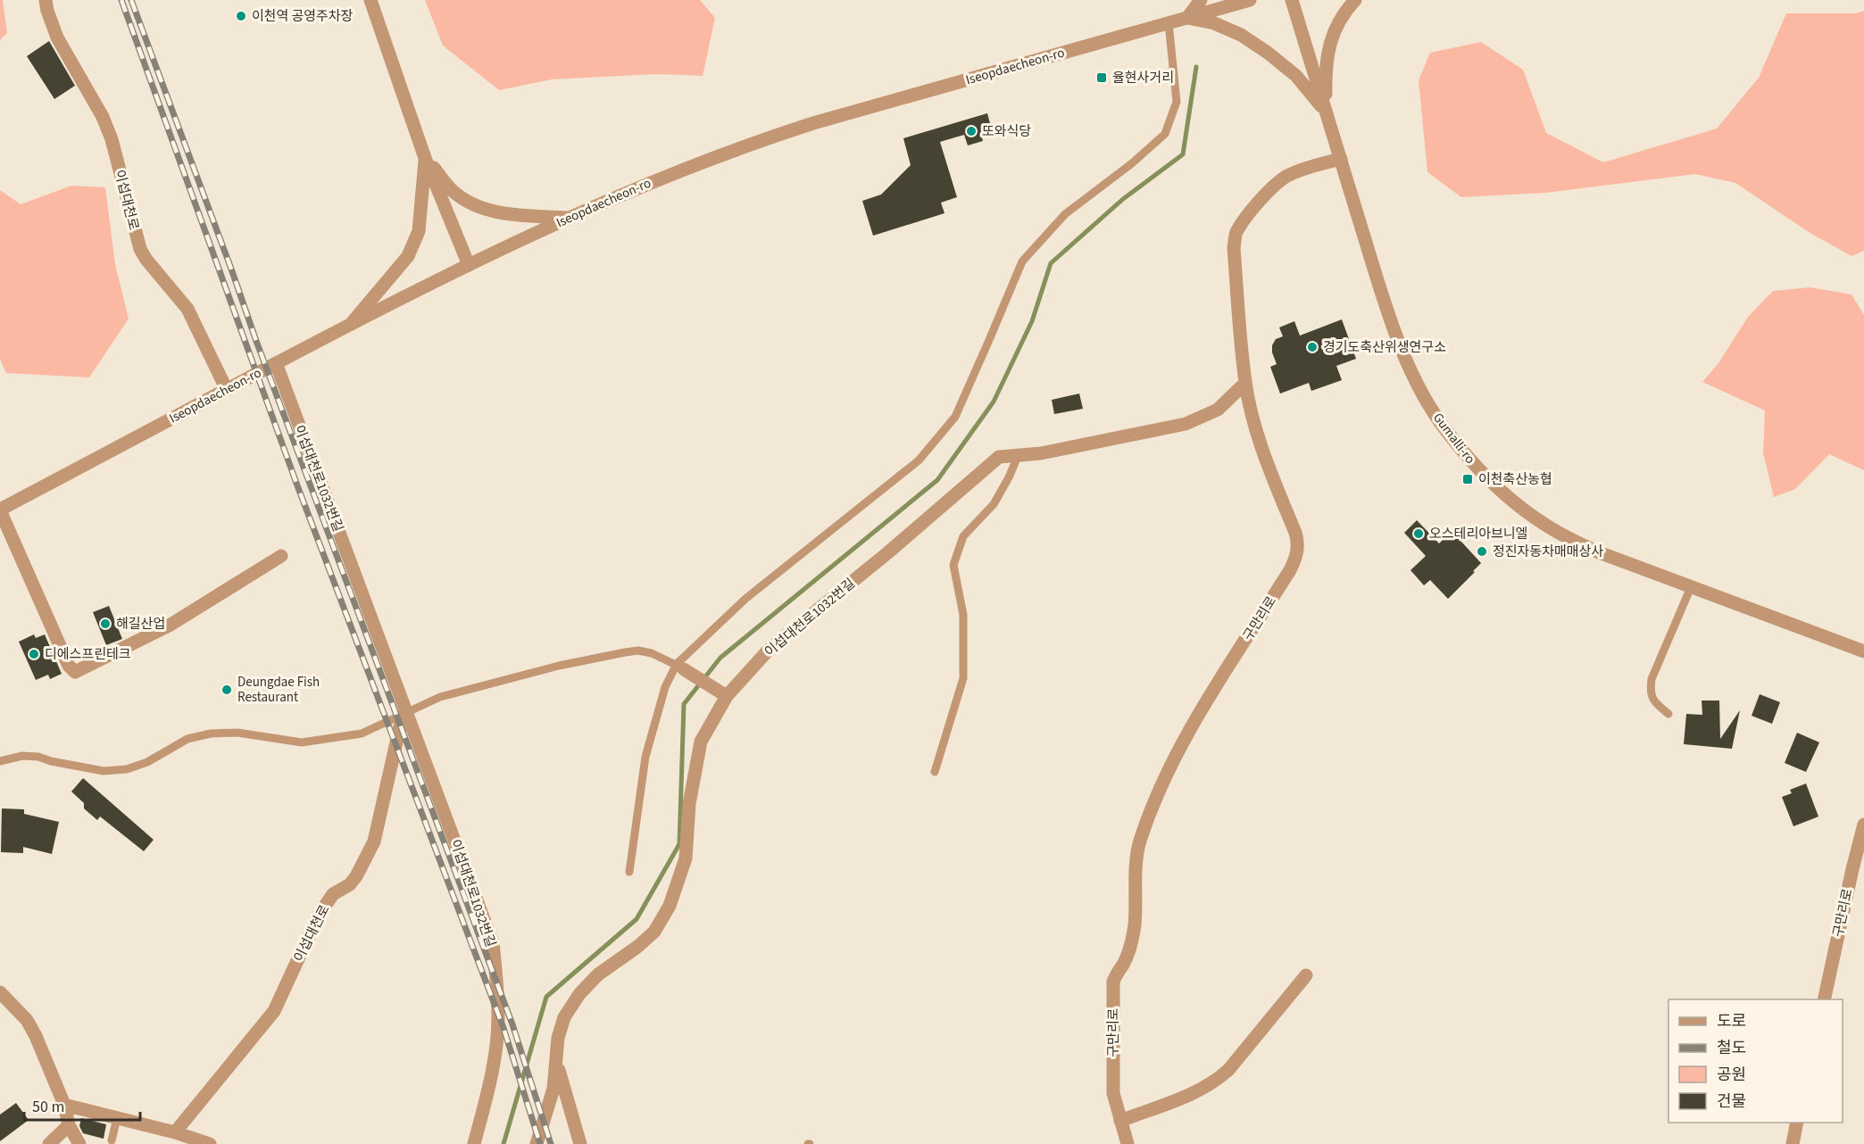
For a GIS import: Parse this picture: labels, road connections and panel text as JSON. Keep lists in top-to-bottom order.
{
  "streets": {
    "street": [
      "Iseopdaecheon-ro",
      "이섭대천로",
      "Gumalli-ro",
      "이섭대천로1032번길",
      "구만리로"
    ]
  },
  "crossings": [
    ["Iseopdaecheon-ro", "이섭대천로"],
    ["Iseopdaecheon-ro", "이섭대천로1032번길"],
    ["이섭대천로", "이섭대천로1032번길"],
    ["Gumalli-ro", "구만리로"],
    ["이섭대천로1032번길", "구만리로"]
  ],
  "places": {
    "other": [
      "이천역 공영주차장",
      "또와식당",
      "경기도축산위생연구소",
      "오스테리아브니엘",
      "정진자동차매매상사",
      "해길산업",
      "디에스프린테크",
      "Deungdae Fish Restaurant"
    ],
    "transit": ["율현사거리", "이천축산농협"]
  },
  "legend": [
    "도로",
    "철도",
    "공원",
    "건물"
  ],
  "scale_bar": "50 m"
}
